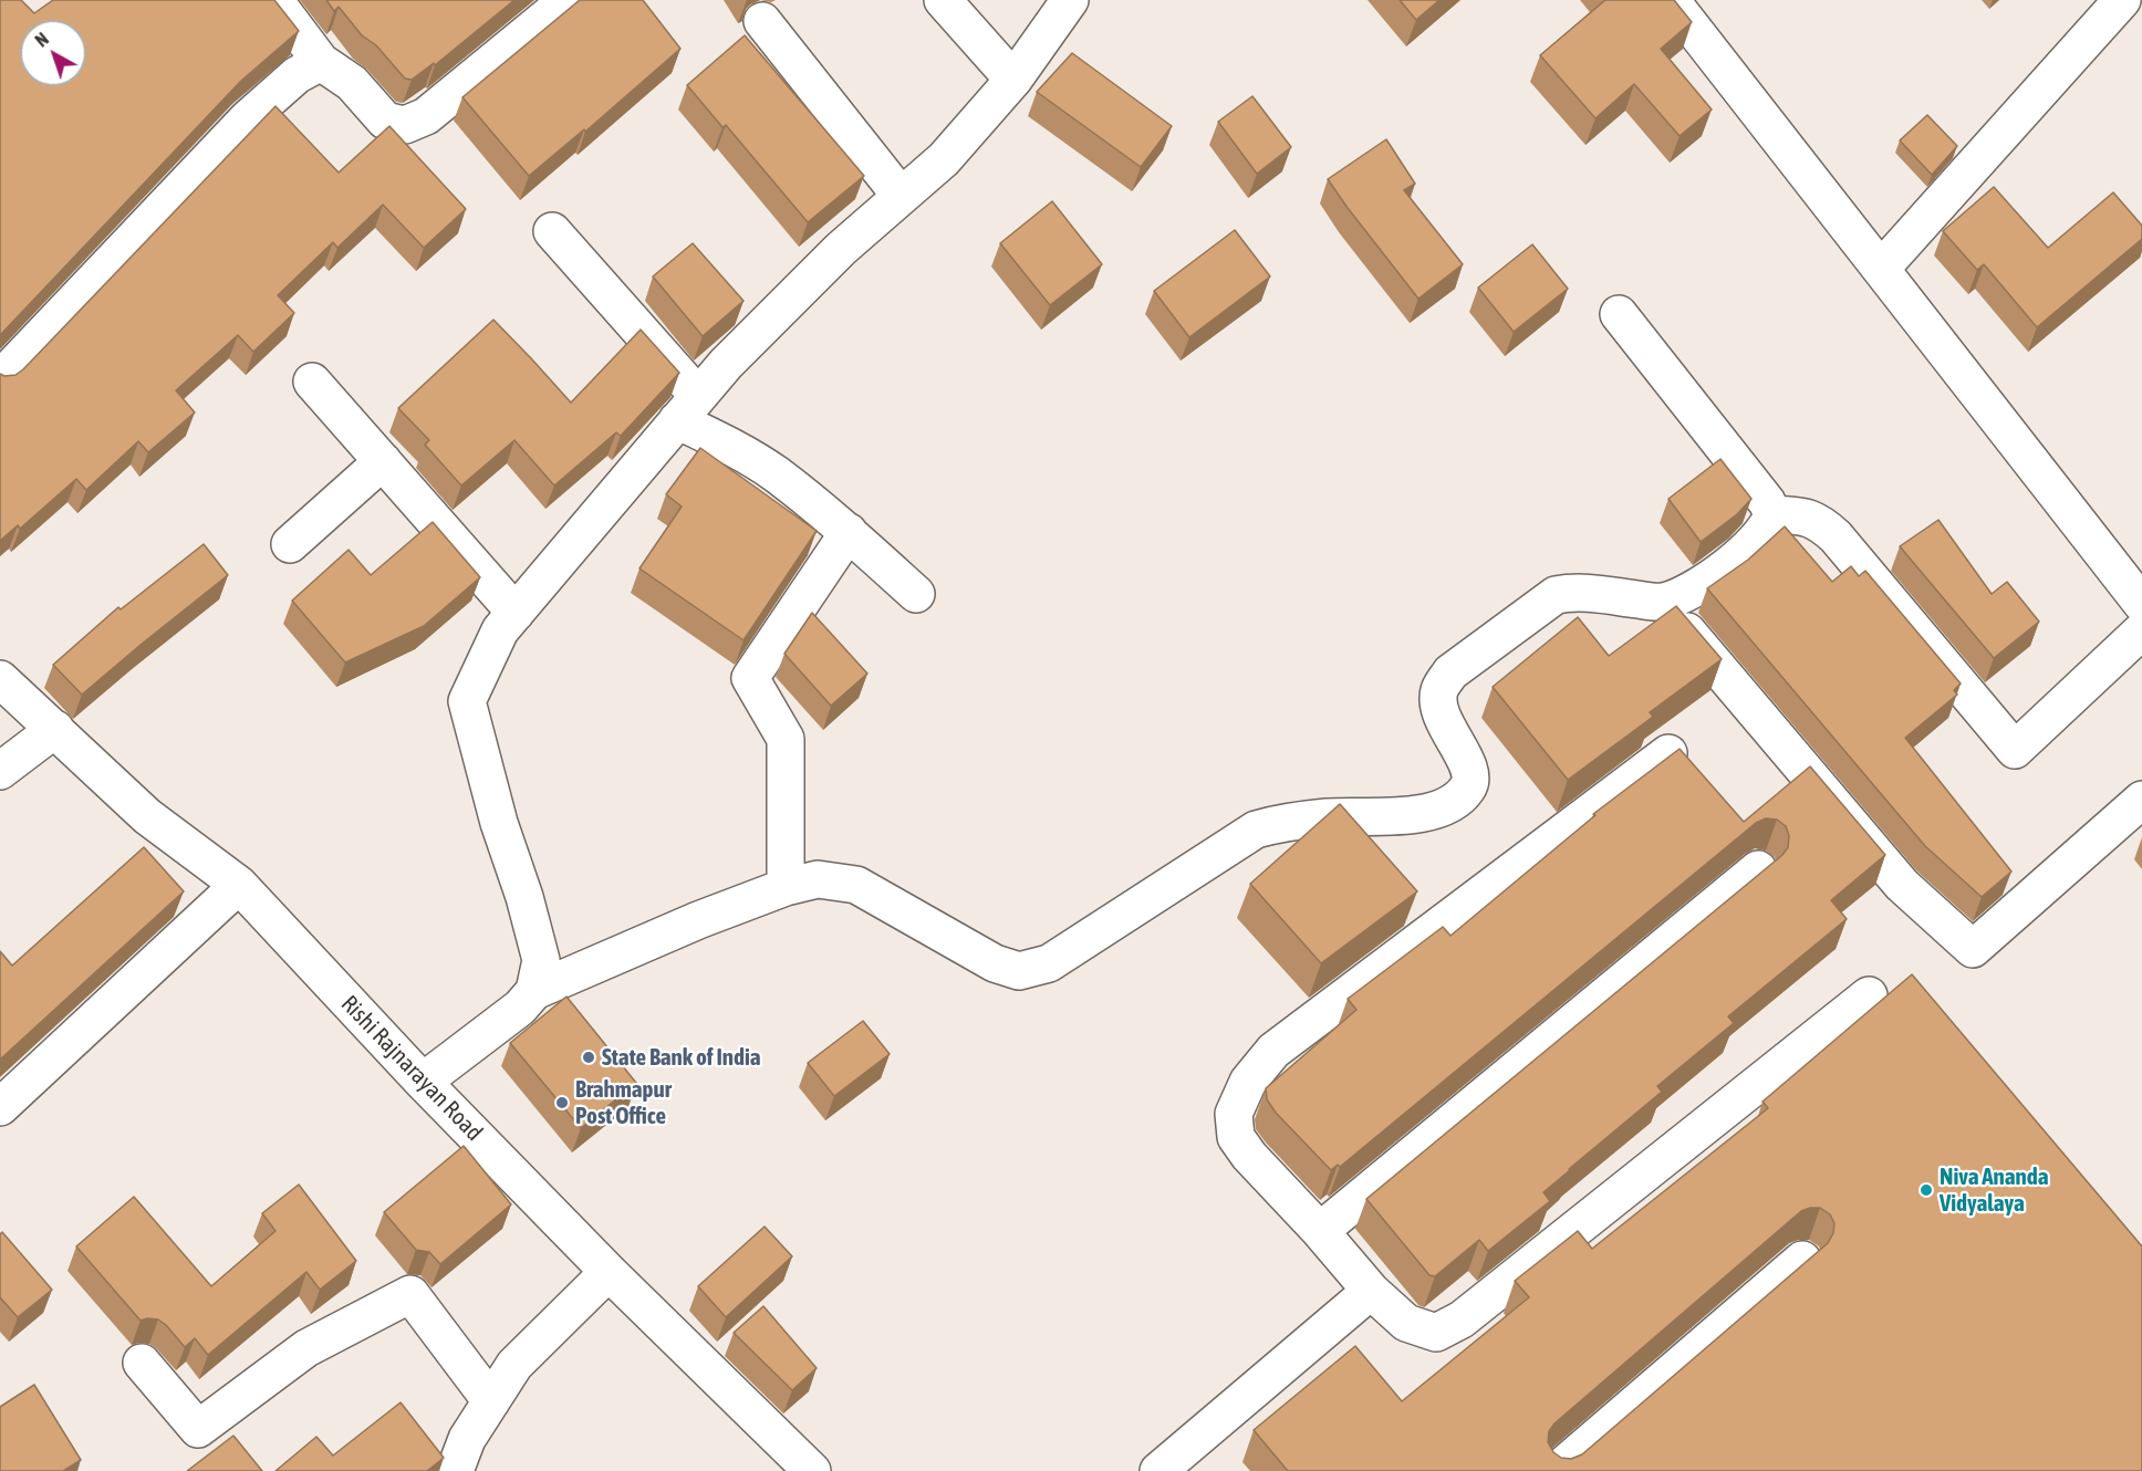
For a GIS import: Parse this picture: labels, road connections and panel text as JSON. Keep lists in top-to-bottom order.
{
  "streets": {
    "street": ["Rishi Rajnarayan Road"]
  },
  "places": ["State Bank of India", "Brahmapur Post Office", "Niva Ananda Vidyalaya"],
  "north": "top left"
}
